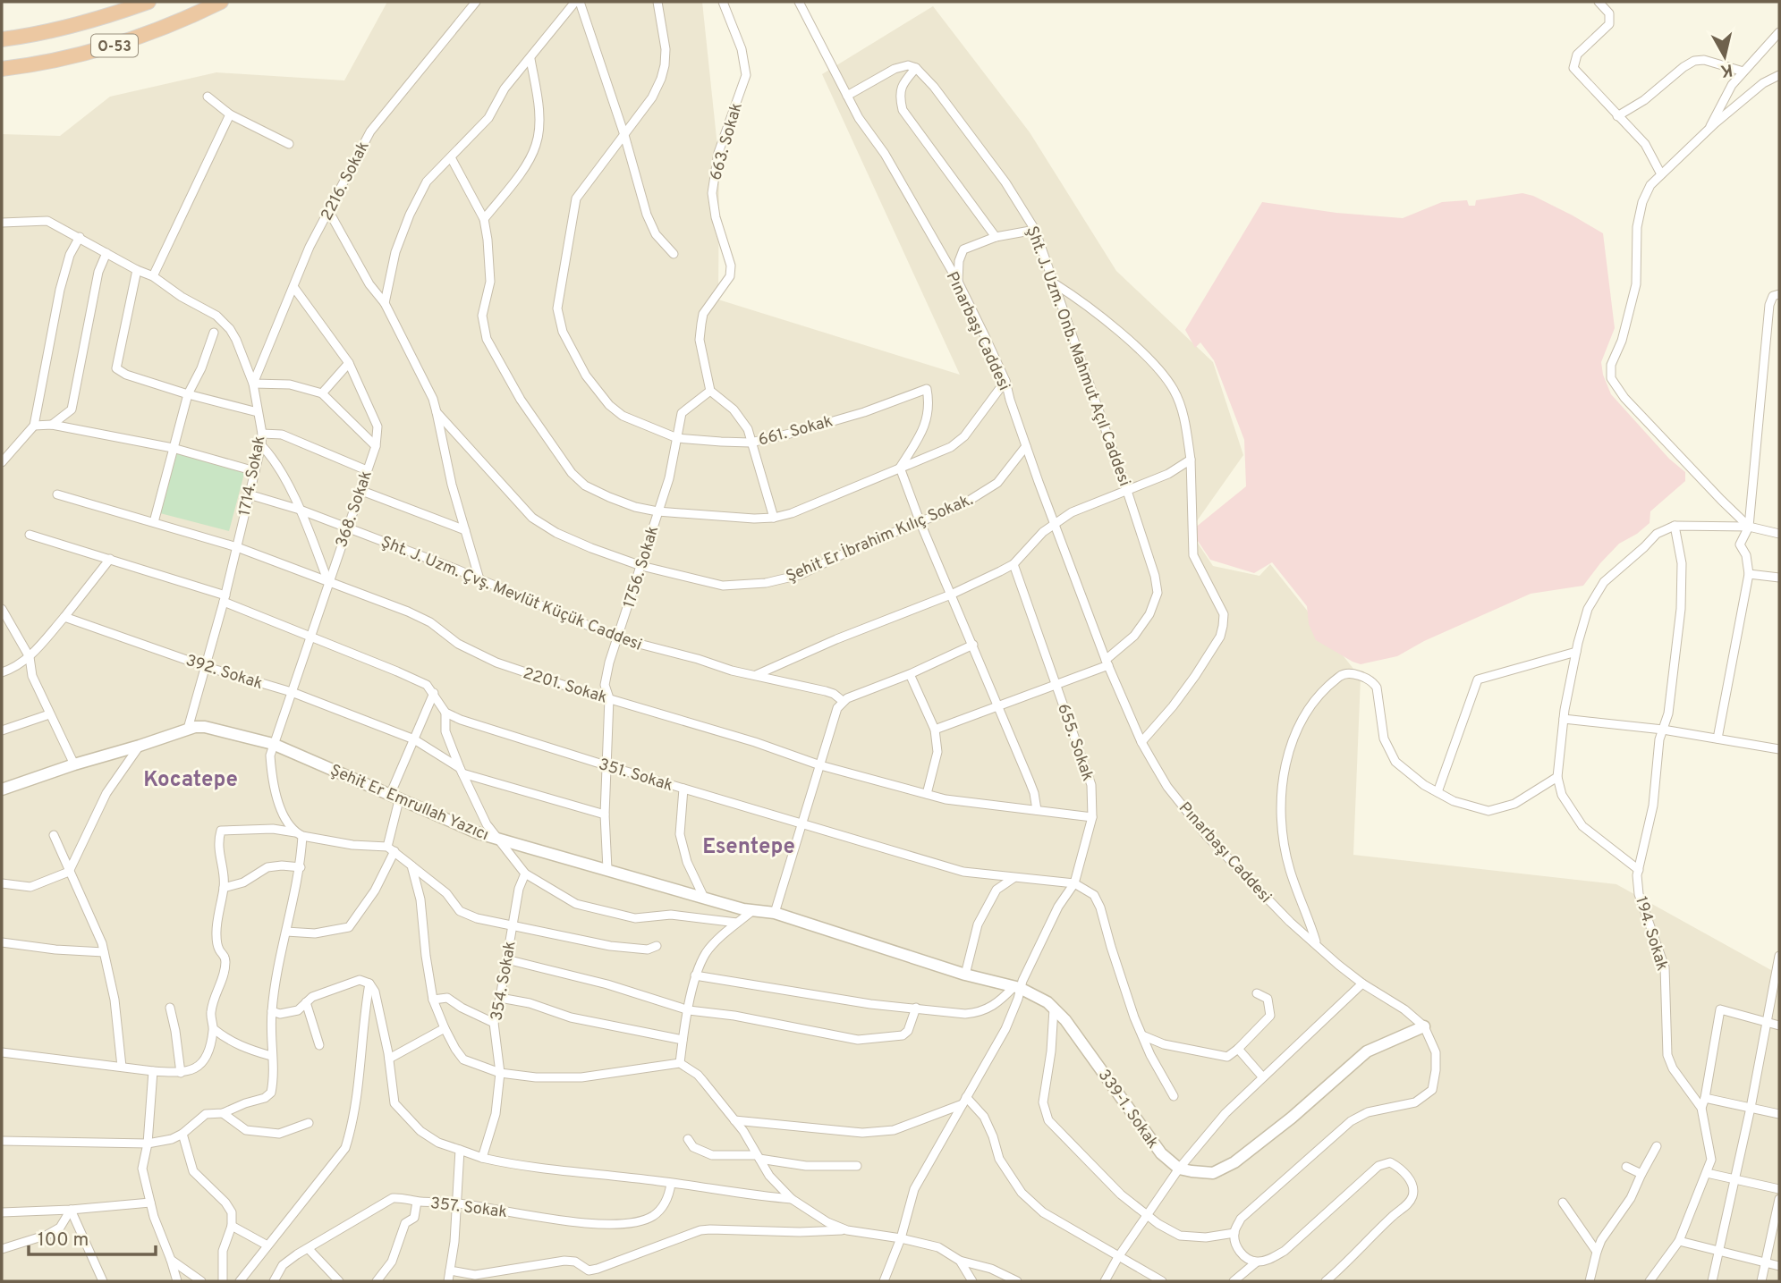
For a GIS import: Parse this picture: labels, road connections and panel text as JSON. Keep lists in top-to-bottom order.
{
  "streets": {
    "highway": ["O-53"],
    "street": [
      "663. Sokak",
      "2216. Sokak",
      "Pınarbaşı Caddesi",
      "Şht. J. Uzm. Onb. Mahmut Açıl Caddesi",
      "661. Sokak",
      "1714. Sokak",
      "368. Sokak",
      "Şehit Er İbrahim Kılıç Sokak.",
      "1756. Sokak",
      "Şht. J. Uzm. Çvş. Mevlüt Küçük Caddesi",
      "392. Sokak",
      "2201. Sokak",
      "655. Sokak",
      "351. Sokak",
      "Şehit Er Emrullah Yazıcı",
      "194. Sokak",
      "354. Sokak",
      "339-1. Sokak",
      "357. Sokak"
    ]
  },
  "crossings": [
    ["663. Sokak", "1756. Sokak"],
    ["2216. Sokak", "1714. Sokak"],
    ["2216. Sokak", "368. Sokak"],
    ["2216. Sokak", "Şehit Er İbrahim Kılıç Sokak."],
    ["Pınarbaşı Caddesi", "Şht. J. Uzm. Onb. Mahmut Açıl Caddesi"],
    ["Pınarbaşı Caddesi", "Şehit Er İbrahim Kılıç Sokak."],
    ["Şht. J. Uzm. Onb. Mahmut Açıl Caddesi", "655. Sokak"],
    ["661. Sokak", "1756. Sokak"],
    ["1714. Sokak", "Şht. J. Uzm. Çvş. Mevlüt Küçük Caddesi"],
    ["1714. Sokak", "392. Sokak"],
    ["1714. Sokak", "2201. Sokak"],
    ["1714. Sokak", "Şehit Er Emrullah Yazıcı"],
    ["368. Sokak", "Şht. J. Uzm. Çvş. Mevlüt Küçük Caddesi"],
    ["368. Sokak", "392. Sokak"],
    ["368. Sokak", "2201. Sokak"],
    ["368. Sokak", "Şehit Er Emrullah Yazıcı"],
    ["Şehit Er İbrahim Kılıç Sokak.", "1756. Sokak"],
    ["1756. Sokak", "Şht. J. Uzm. Çvş. Mevlüt Küçük Caddesi"],
    ["1756. Sokak", "392. Sokak"],
    ["1756. Sokak", "2201. Sokak"],
    ["1756. Sokak", "351. Sokak"],
    ["1756. Sokak", "Şehit Er Emrullah Yazıcı"],
    ["2201. Sokak", "655. Sokak"],
    ["655. Sokak", "351. Sokak"],
    ["655. Sokak", "339-1. Sokak"],
    ["Şehit Er Emrullah Yazıcı", "339-1. Sokak"]
  ],
  "districts": ["Kocatepe", "Esentepe"],
  "scale_bar": "100 m",
  "north": "bottom"
}
